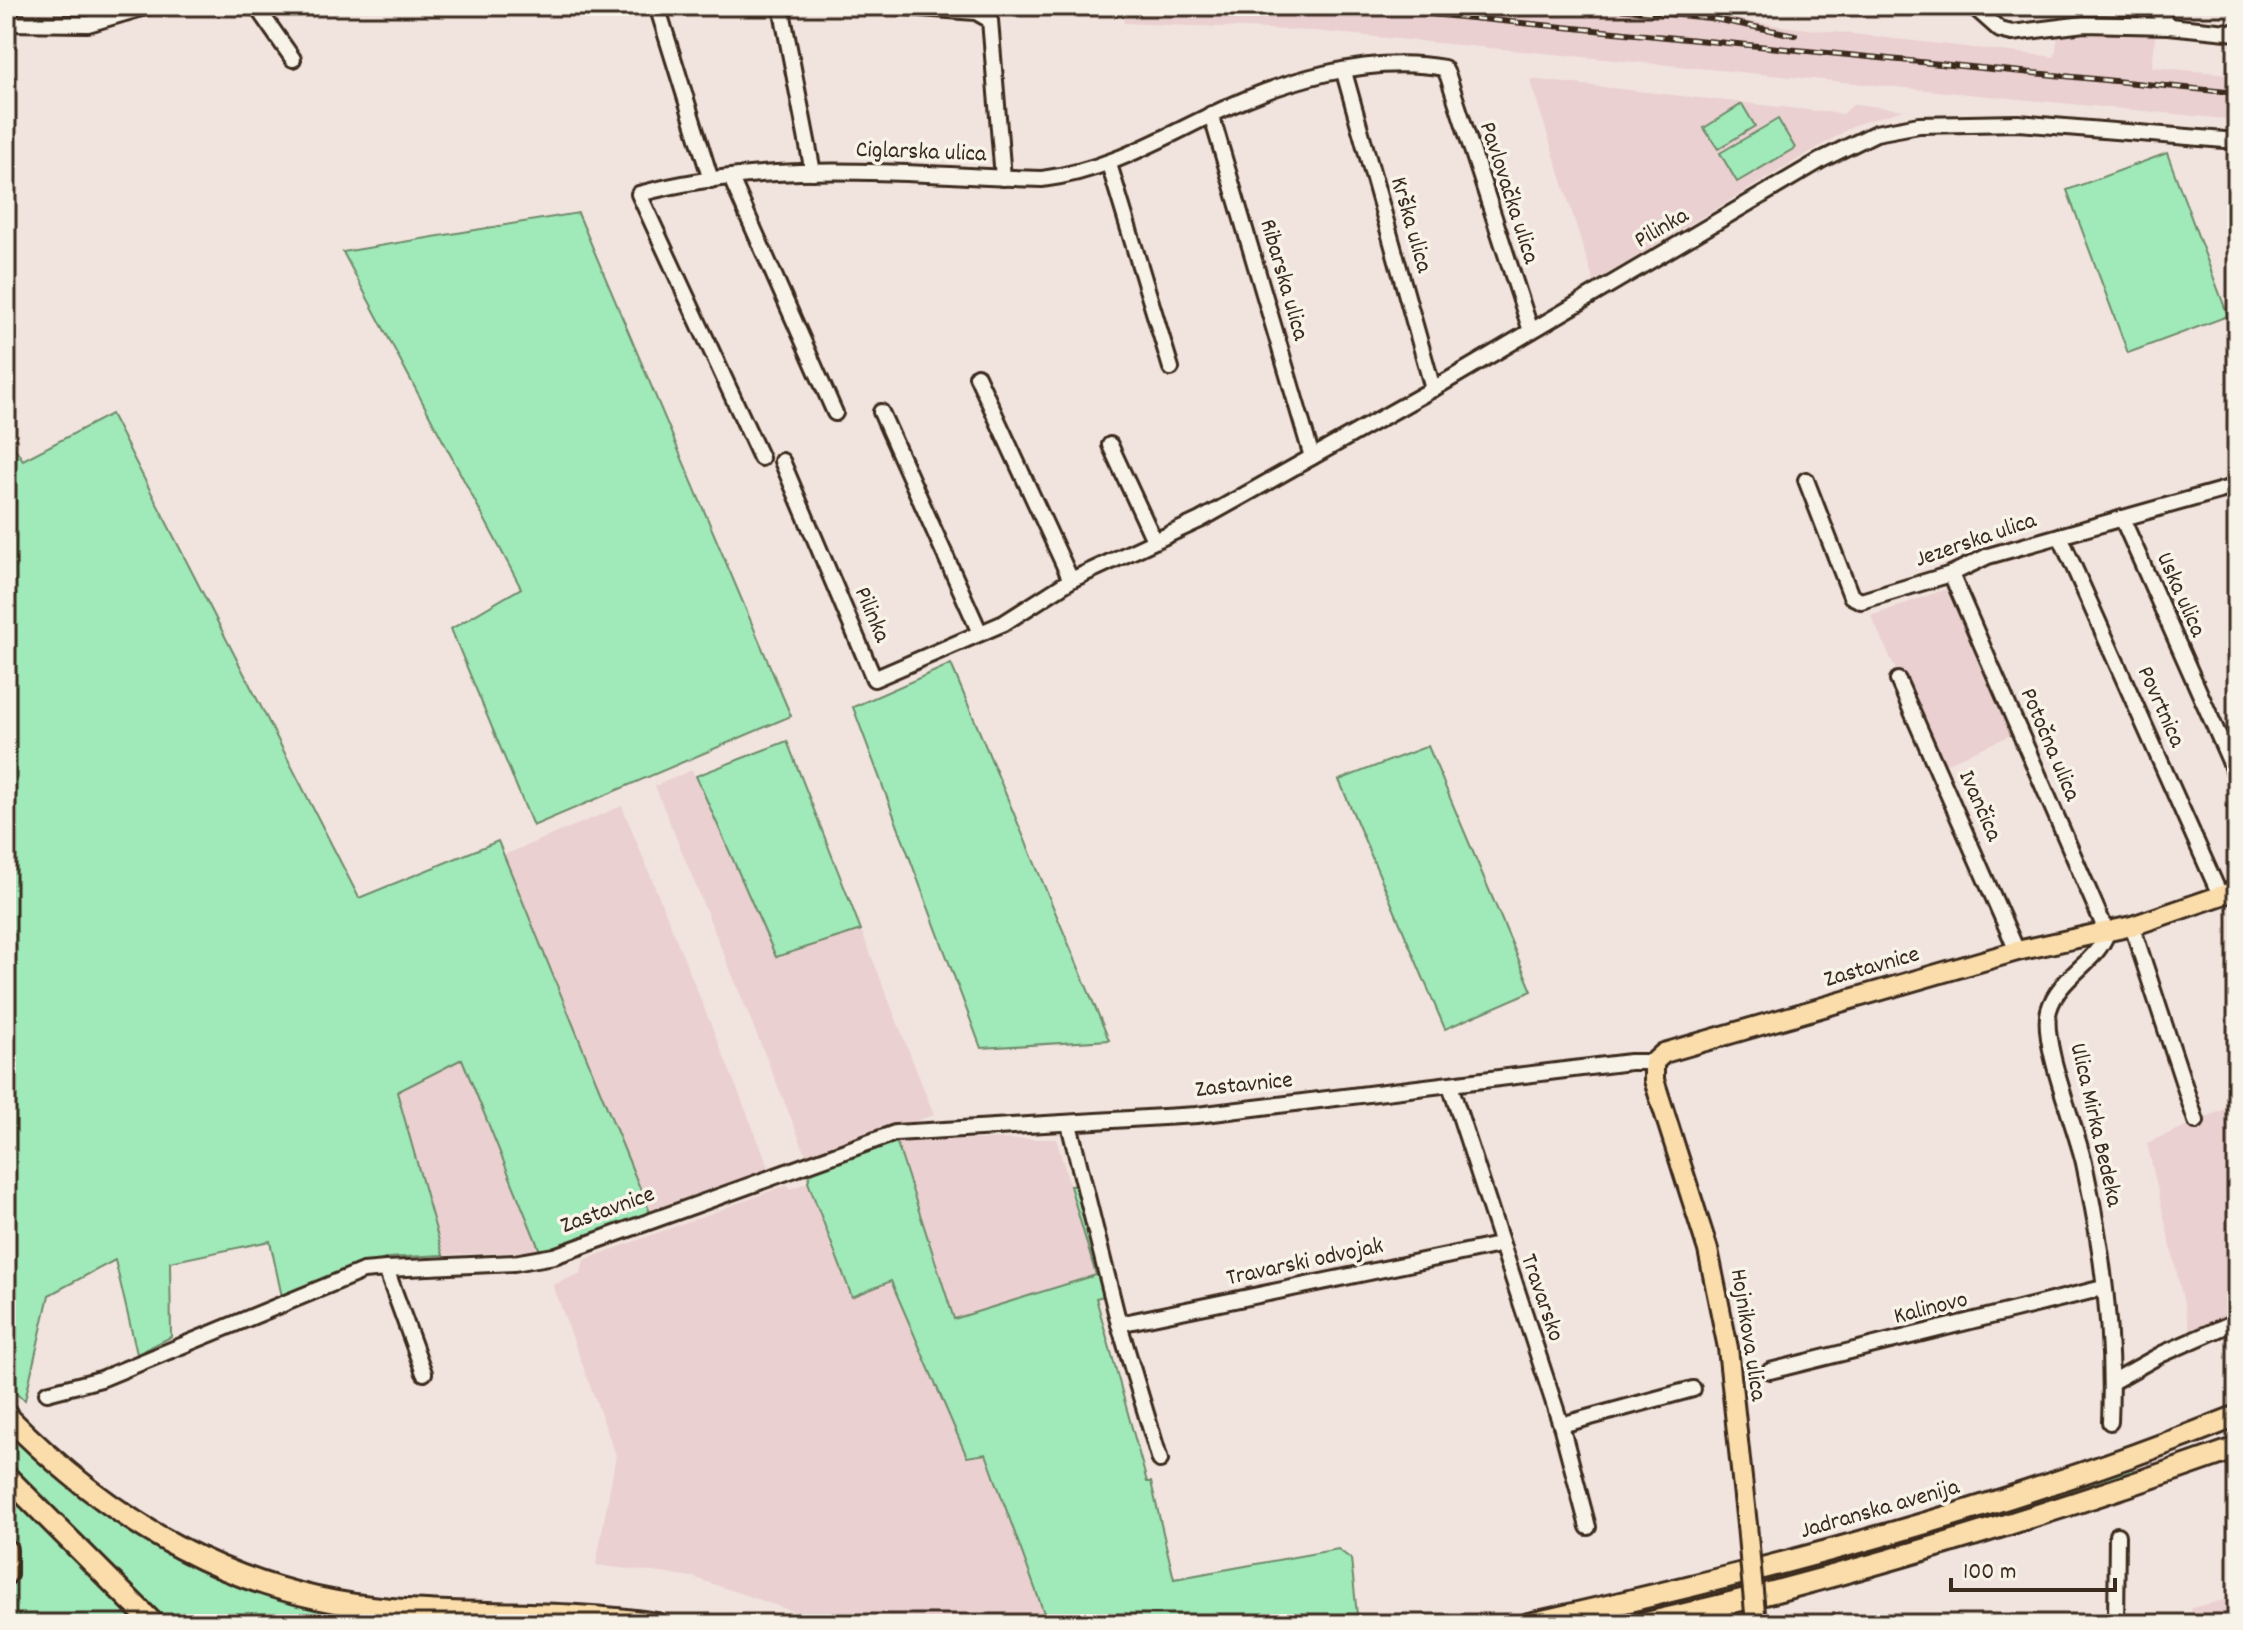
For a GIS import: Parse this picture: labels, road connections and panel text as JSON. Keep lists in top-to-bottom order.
{
  "streets": {
    "highway": ["Jadranska avenija"],
    "main road": ["Zastavnice", "Hojnikova ulica"],
    "street": [
      "Ciglarska ulica",
      "Pavlovačka ulica",
      "Krška ulica",
      "Pilinka",
      "Ribarska ulica",
      "Jezerska ulica",
      "Uska ulica",
      "Povrtnica",
      "Potočna ulica",
      "Ivančica",
      "Ulica Mirka Bedeka",
      "Travarski odvojak",
      "Travarsko",
      "Kalinovo"
    ]
  },
  "crossings": [
    ["Ciglarska ulica", "Pavlovačka ulica"],
    ["Ciglarska ulica", "Krška ulica"],
    ["Ciglarska ulica", "Ribarska ulica"],
    ["Pavlovačka ulica", "Pilinka"],
    ["Krška ulica", "Pilinka"],
    ["Pilinka", "Ribarska ulica"],
    ["Jezerska ulica", "Uska ulica"],
    ["Jezerska ulica", "Povrtnica"],
    ["Jezerska ulica", "Potočna ulica"],
    ["Potočna ulica", "Zastavnice"],
    ["Potočna ulica", "Ulica Mirka Bedeka"],
    ["Ivančica", "Zastavnice"],
    ["Zastavnice", "Ulica Mirka Bedeka"],
    ["Zastavnice", "Travarsko"],
    ["Zastavnice", "Hojnikova ulica"],
    ["Ulica Mirka Bedeka", "Kalinovo"],
    ["Travarski odvojak", "Travarsko"]
  ],
  "scale_bar": "100 m"
}
